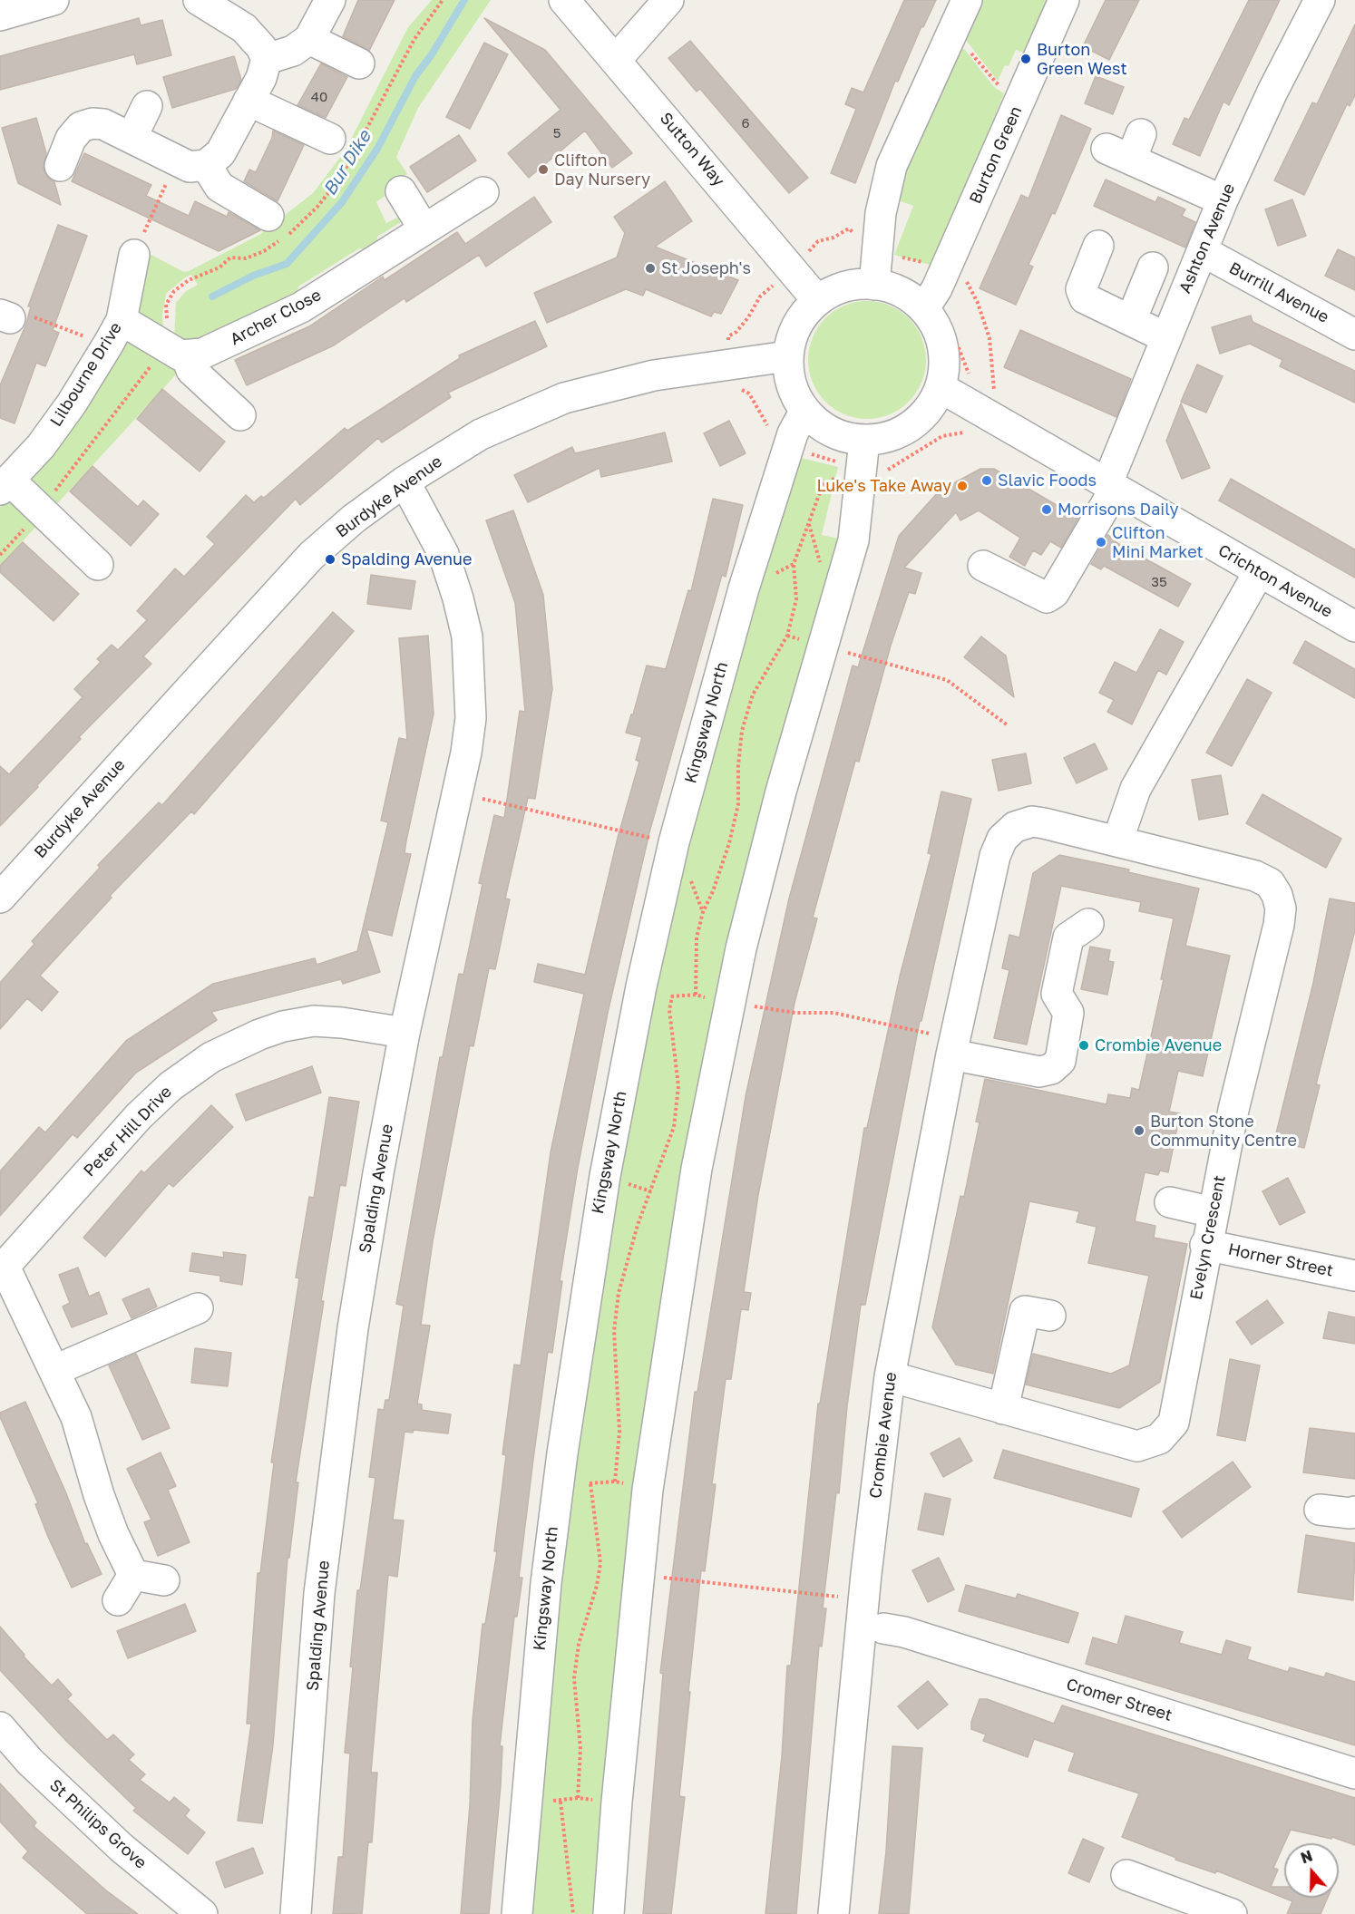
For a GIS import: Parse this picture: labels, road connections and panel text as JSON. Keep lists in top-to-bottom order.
{
  "streets": {
    "street": [
      "Sutton Way",
      "Burton Green",
      "Ashton Avenue",
      "Burrill Avenue",
      "Archer Close",
      "Lilbourne Drive",
      "Burdyke Avenue",
      "Crichton Avenue",
      "Kingsway North",
      "Peter Hill Drive",
      "Spalding Avenue",
      "Evelyn Crescent",
      "Horner Street",
      "Crombie Avenue",
      "Cromer Street",
      "St Philips Grove"
    ]
  },
  "crossings": [
    ["Sutton Way", "Burton Green"],
    ["Sutton Way", "Burdyke Avenue"],
    ["Sutton Way", "Crichton Avenue"],
    ["Sutton Way", "Kingsway North"],
    ["Burton Green", "Burdyke Avenue"],
    ["Burton Green", "Crichton Avenue"],
    ["Burton Green", "Kingsway North"],
    ["Ashton Avenue", "Burrill Avenue"],
    ["Ashton Avenue", "Crichton Avenue"],
    ["Burdyke Avenue", "Crichton Avenue"],
    ["Burdyke Avenue", "Kingsway North"],
    ["Burdyke Avenue", "Spalding Avenue"],
    ["Crichton Avenue", "Kingsway North"],
    ["Peter Hill Drive", "Spalding Avenue"],
    ["Evelyn Crescent", "Horner Street"],
    ["Evelyn Crescent", "Crombie Avenue"]
  ],
  "water": ["Bur Dike"],
  "places": [
    "Burton Green West",
    "Clifton Day Nursery",
    "St Joseph's",
    "Slavic Foods",
    "Luke's Take Away",
    "Morrisons Daily",
    "Clifton Mini Market",
    "Spalding Avenue",
    "Crombie Avenue",
    "Burton Stone Community Centre"
  ],
  "house_numbers": [
    "40",
    "6",
    "5",
    "35"
  ],
  "north": "top"
}
